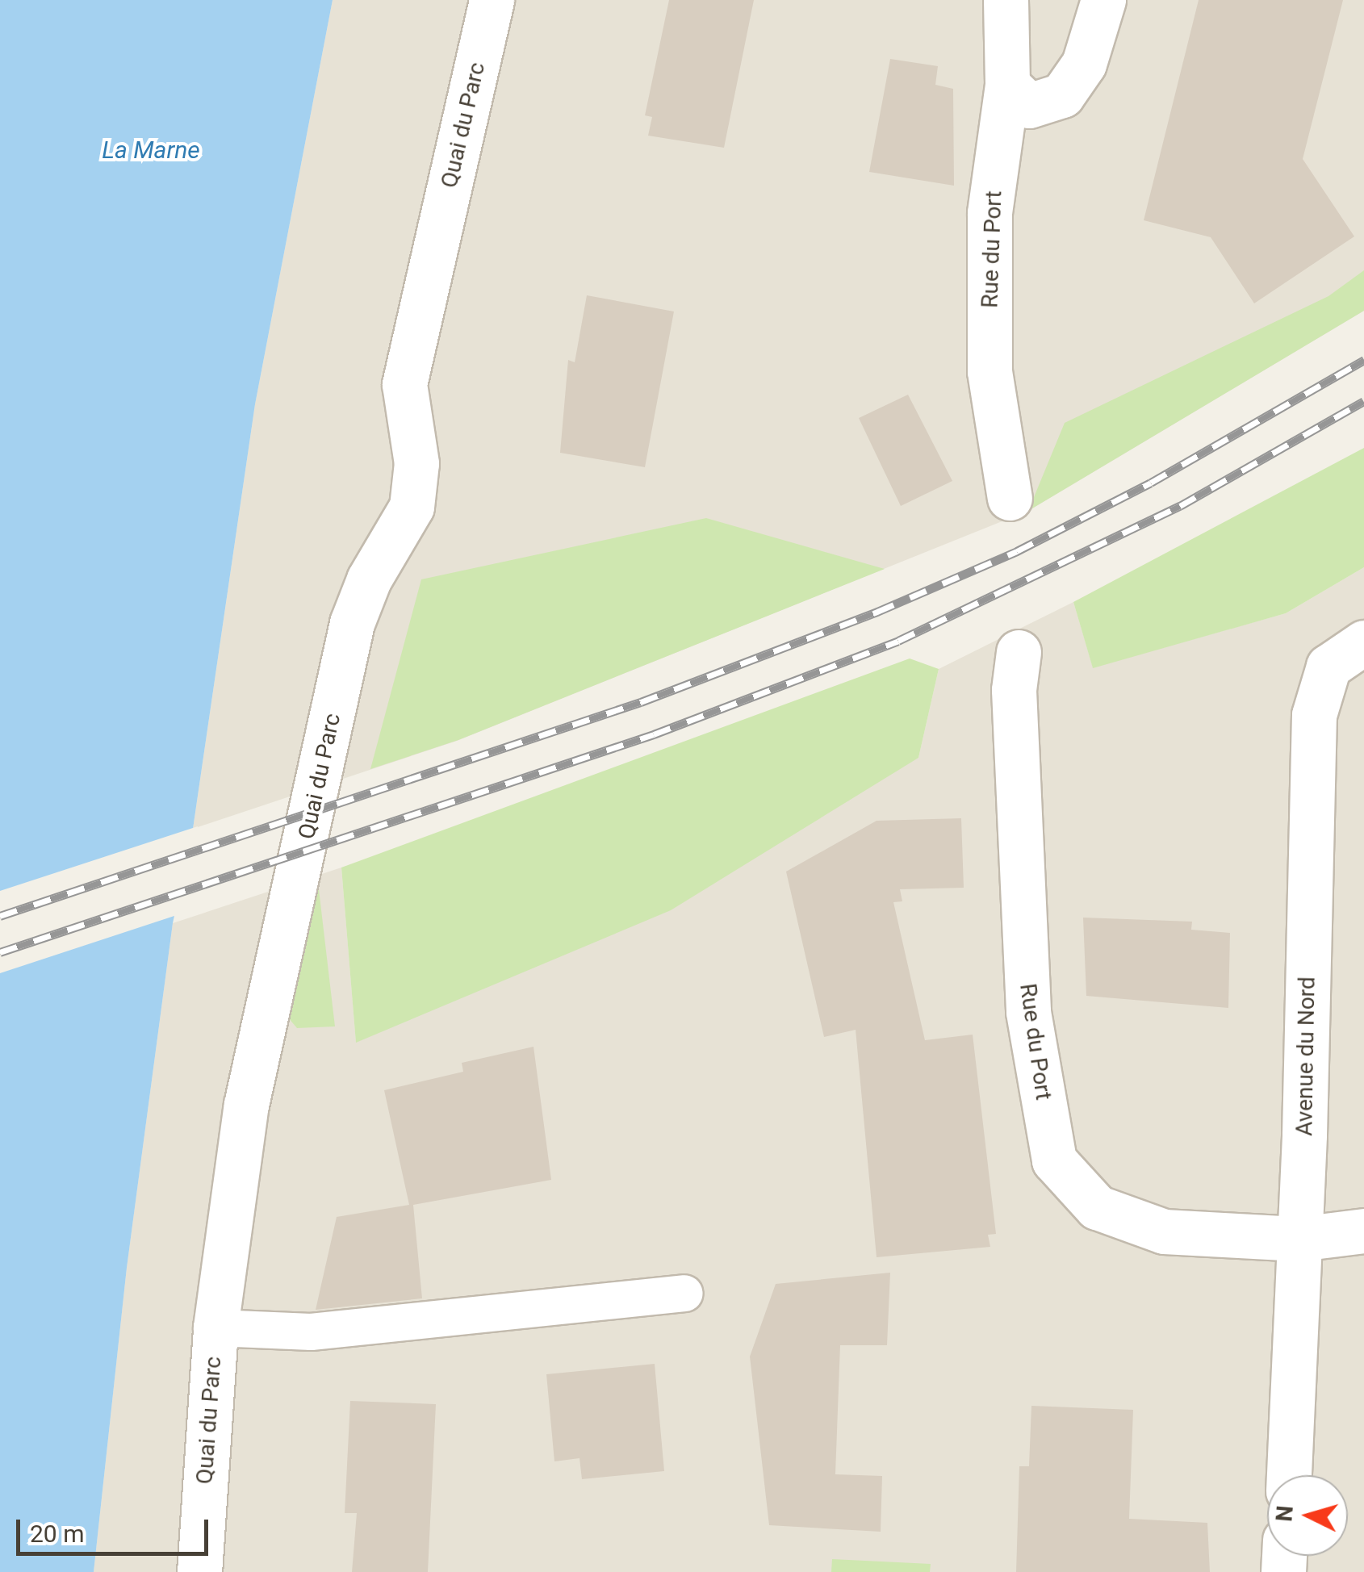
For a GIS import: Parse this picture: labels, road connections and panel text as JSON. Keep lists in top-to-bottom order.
{
  "streets": {
    "street": ["Quai du Parc", "Rue du Port", "Avenue du Nord"]
  },
  "crossings": [
    ["Rue du Port", "Avenue du Nord"]
  ],
  "water": ["La Marne"],
  "scale_bar": "20 m",
  "north": "left"
}
